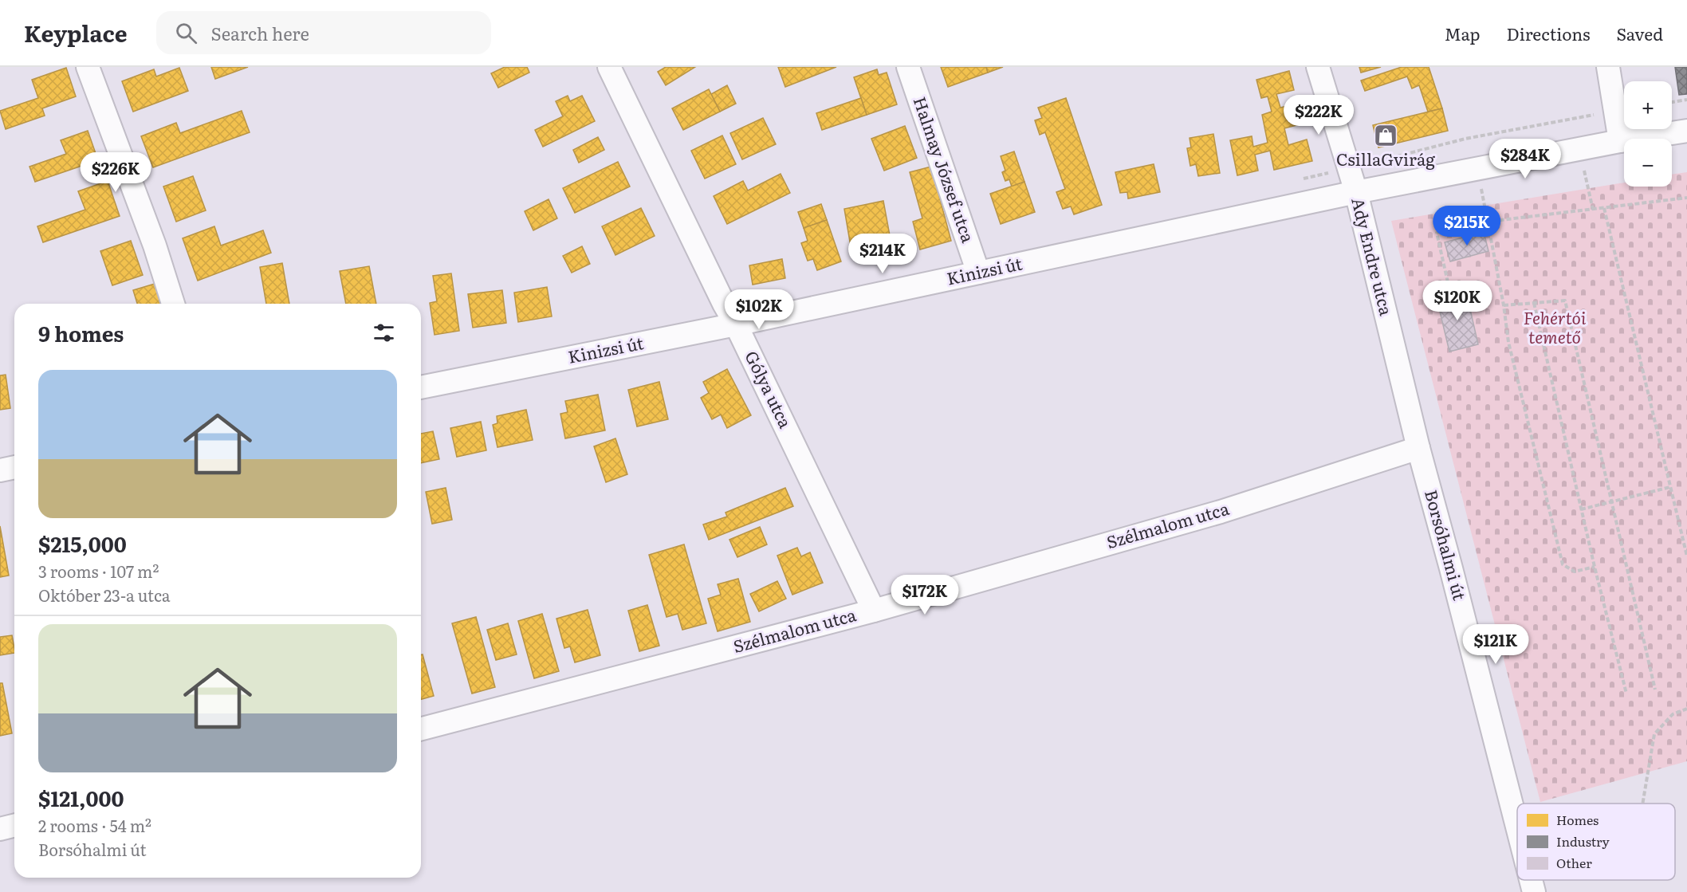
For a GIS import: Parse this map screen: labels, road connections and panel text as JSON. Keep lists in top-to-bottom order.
{
  "streets": {
    "street": [
      "Halmay József utca",
      "Ady Endre utca",
      "Kinizsi út",
      "Gólya utca",
      "Szélmalom utca",
      "Borsóhalmi út"
    ]
  },
  "crossings": [
    ["Halmay József utca", "Kinizsi út"],
    ["Ady Endre utca", "Kinizsi út"],
    ["Ady Endre utca", "Szélmalom utca"],
    ["Ady Endre utca", "Borsóhalmi út"],
    ["Kinizsi út", "Gólya utca"],
    ["Gólya utca", "Szélmalom utca"],
    ["Szélmalom utca", "Borsóhalmi út"]
  ],
  "parks": ["Fehértói temető"],
  "places": {
    "shop": ["CsillaGvirág"]
  },
  "legend": ["Homes", "Industry", "Other"],
  "page": {
    "header": "Keyplace",
    "search": "Search here",
    "nav": ["Map", "Directions", "Saved"],
    "map_buttons": ["+", "−"],
    "price": [
      "$222K",
      "$284K",
      "$226K",
      "$215K",
      "$214K",
      "$120K",
      "$102K",
      "$172K",
      "$121K"
    ],
    "heading": "9 homes",
    "list": [
      {
        "name": "$215,000",
        "note": "3 rooms · 107 m² · Október 23-a utca"
      },
      {
        "name": "$121,000",
        "note": "2 rooms · 54 m² · Borsóhalmi út"
      }
    ]
  }
}
